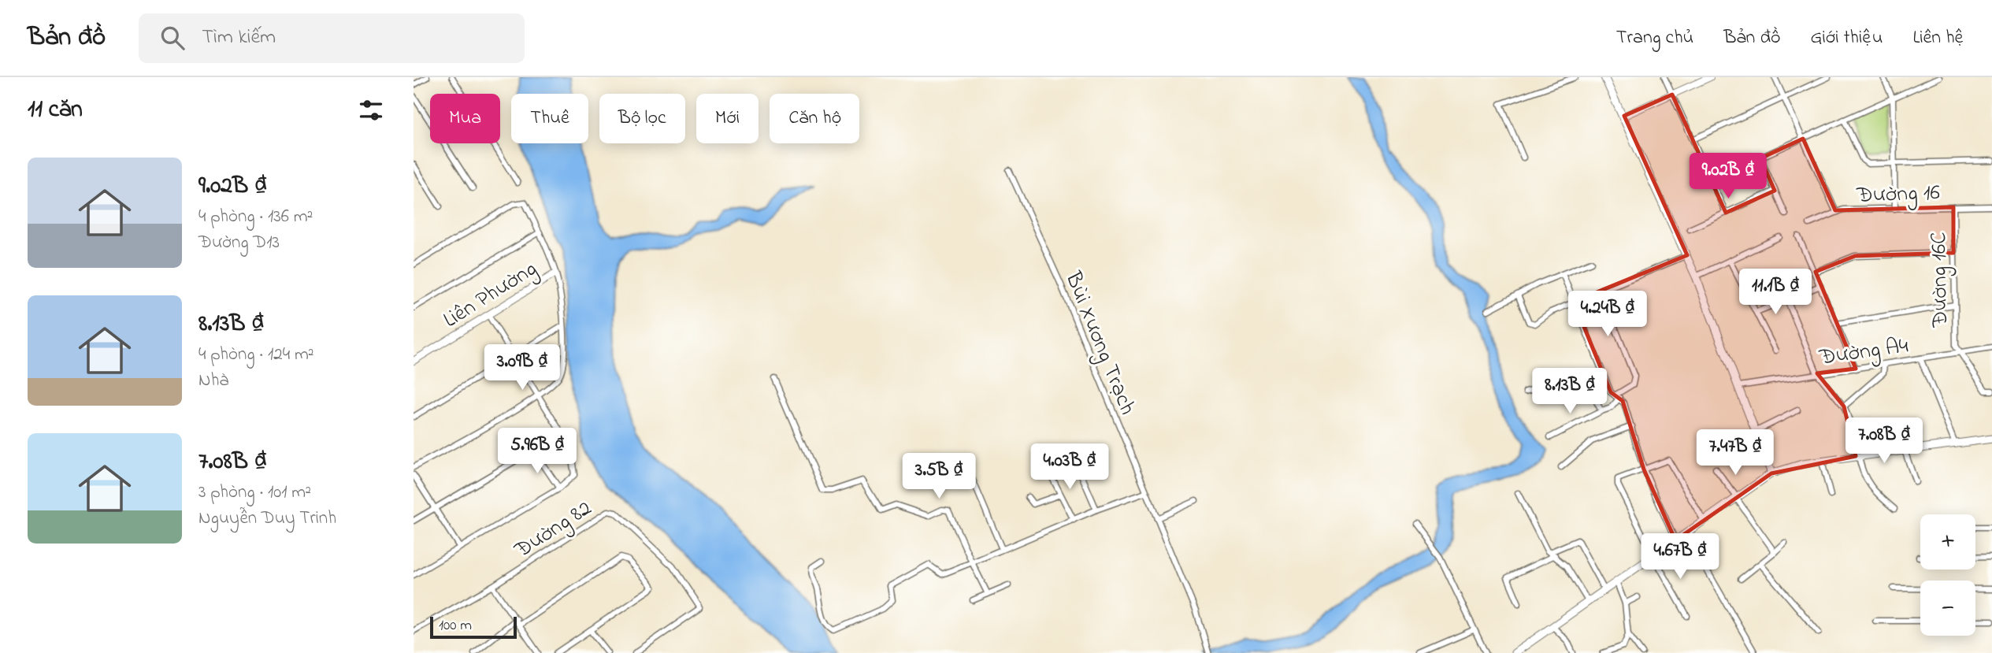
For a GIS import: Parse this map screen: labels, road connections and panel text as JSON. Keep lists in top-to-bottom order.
{
  "streets": {
    "street": [
      "Đường 16",
      "Đường 16C",
      "Liên Phường",
      "Bùi Xương Trạch",
      "Đường A4",
      "Đường 82"
    ]
  },
  "crossings": [
    ["Đường 16", "Đường 16C"],
    ["Đường 16C", "Đường A4"]
  ],
  "scale_bar": "100 m",
  "page": {
    "header": "Bản đồ",
    "search": "Tìm kiếm",
    "nav": [
      "Trang chủ",
      "Bản đồ",
      "Giới thiệu",
      "Liên hệ"
    ],
    "heading": "11 căn",
    "chip": [
      "Mua",
      "Thuê",
      "Bộ lọc",
      "Mới",
      "Căn hộ"
    ],
    "list": [
      {
        "name": "9.02B ₫",
        "note": "4 phòng · 136 m² · Đường D13"
      },
      {
        "name": "8.13B ₫",
        "note": "4 phòng · 124 m² · Nhà"
      },
      {
        "name": "7.08B ₫",
        "note": "3 phòng · 101 m² · Nguyễn Duy Trinh"
      }
    ],
    "price": [
      "9.02B ₫",
      "11.1B ₫",
      "4.24B ₫",
      "3.09B ₫",
      "8.13B ₫",
      "7.08B ₫",
      "5.96B ₫",
      "7.47B ₫",
      "4.03B ₫",
      "3.5B ₫",
      "4.67B ₫"
    ],
    "map_buttons": ["+", "−"],
    "scale": "100 m"
  }
}
